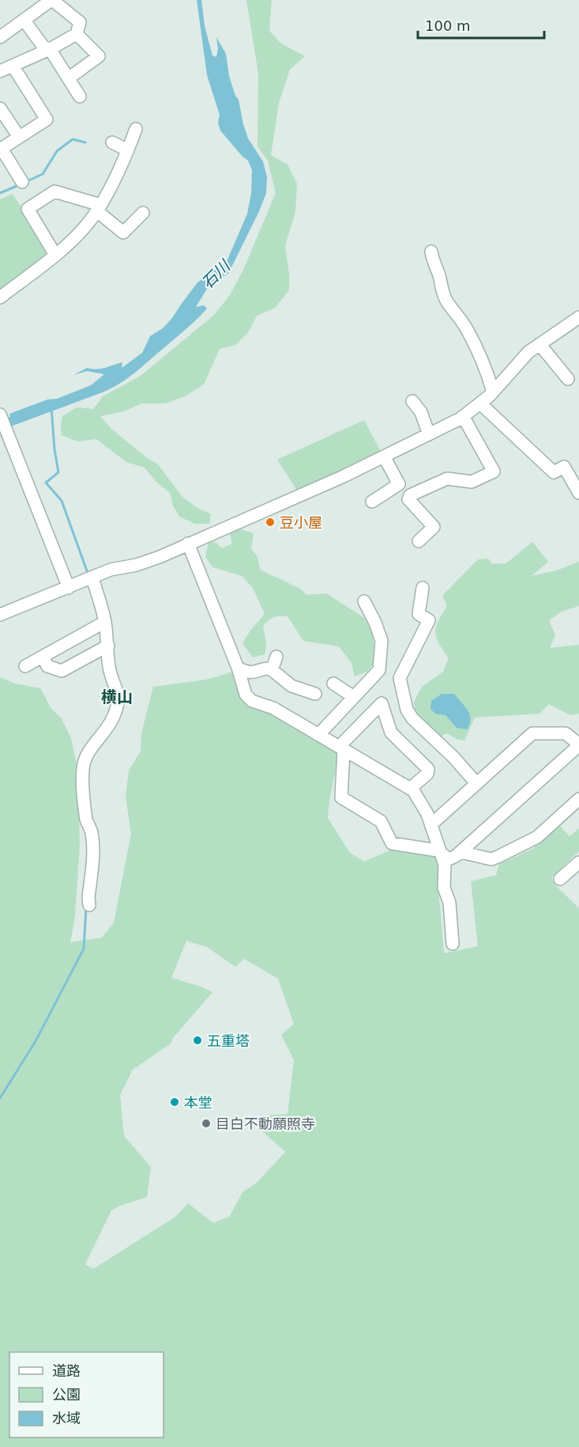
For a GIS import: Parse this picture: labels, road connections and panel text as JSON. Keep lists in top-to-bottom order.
{
  "districts": ["横山"],
  "water": ["石川"],
  "places": [
    "豆小屋",
    "五重塔",
    "本堂",
    "目白不動願照寺"
  ],
  "legend": ["道路", "公園", "水域"],
  "scale_bar": "100 m"
}
